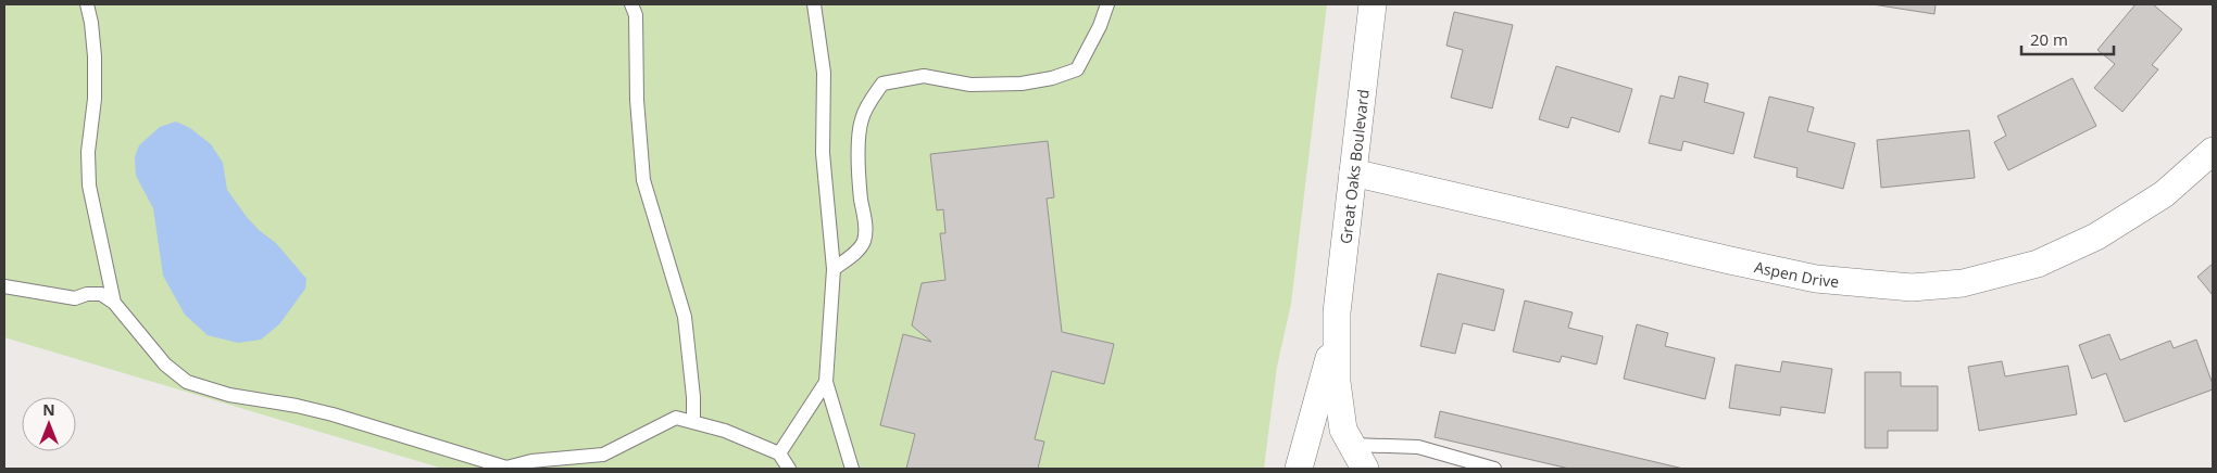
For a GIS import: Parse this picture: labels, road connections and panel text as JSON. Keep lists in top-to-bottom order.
{
  "streets": {
    "street": ["Great Oaks Boulevard", "Aspen Drive"]
  },
  "crossings": [
    ["Great Oaks Boulevard", "Aspen Drive"]
  ],
  "scale_bar": "20 m",
  "north": "top"
}
